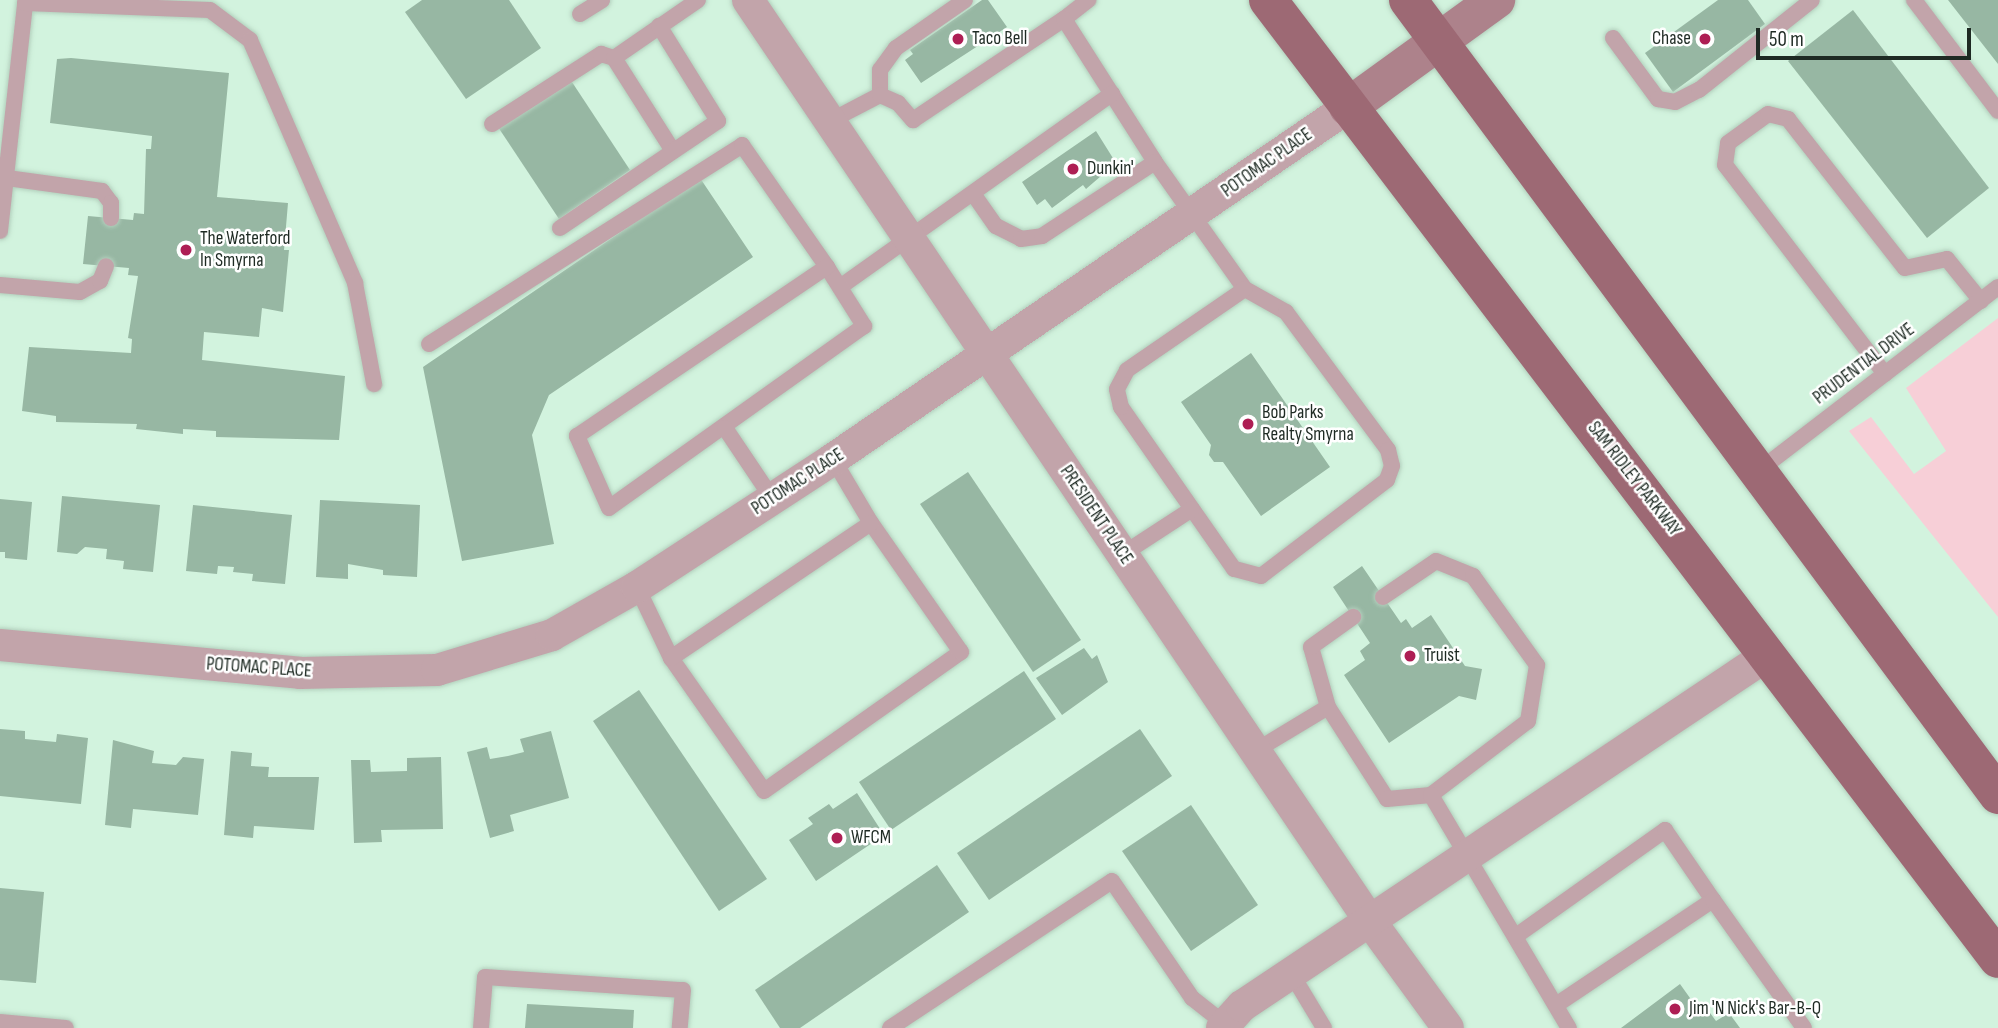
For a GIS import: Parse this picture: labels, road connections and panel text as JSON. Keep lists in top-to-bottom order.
{
  "streets": {
    "main road": ["SAM RIDLEY PARKWAY"],
    "street": ["POTOMAC PLACE", "PRESIDENT PLACE"],
    "lane": ["PRUDENTIAL DRIVE"]
  },
  "crossings": [
    ["POTOMAC PLACE", "SAM RIDLEY PARKWAY"],
    ["POTOMAC PLACE", "PRESIDENT PLACE"]
  ],
  "places": [
    "Taco Bell",
    "Chase",
    "Dunkin'",
    "The Waterford In Smyrna",
    "Bob Parks Realty Smyrna",
    "Truist",
    "WFCM",
    "Jim 'N Nick's Bar-B-Q"
  ],
  "scale_bar": "50 m"
}
